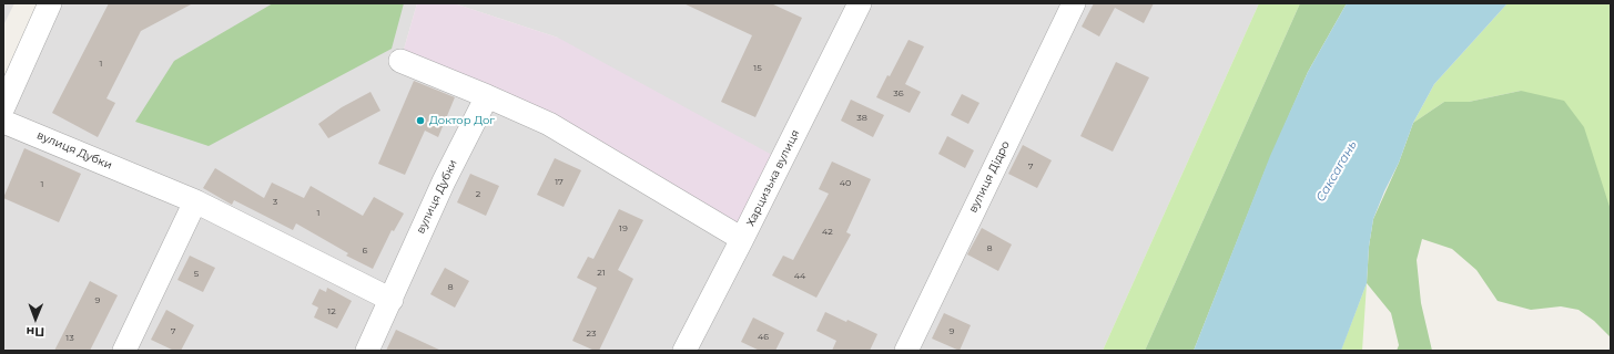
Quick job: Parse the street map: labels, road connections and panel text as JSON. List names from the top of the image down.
{
  "streets": {
    "street": ["вулиця Дубки", "вулиця Дідро", "Харцизька вулиця"]
  },
  "water": ["Саксагань"],
  "places": ["Доктор Дог"],
  "house_numbers": [
    "1",
    "15",
    "36",
    "38",
    "7",
    "17",
    "40",
    "1",
    "2",
    "3",
    "1",
    "19",
    "42",
    "8",
    "6",
    "21",
    "5",
    "44",
    "8",
    "9",
    "12",
    "7",
    "9",
    "23",
    "46",
    "13"
  ],
  "north": "bottom"
}
